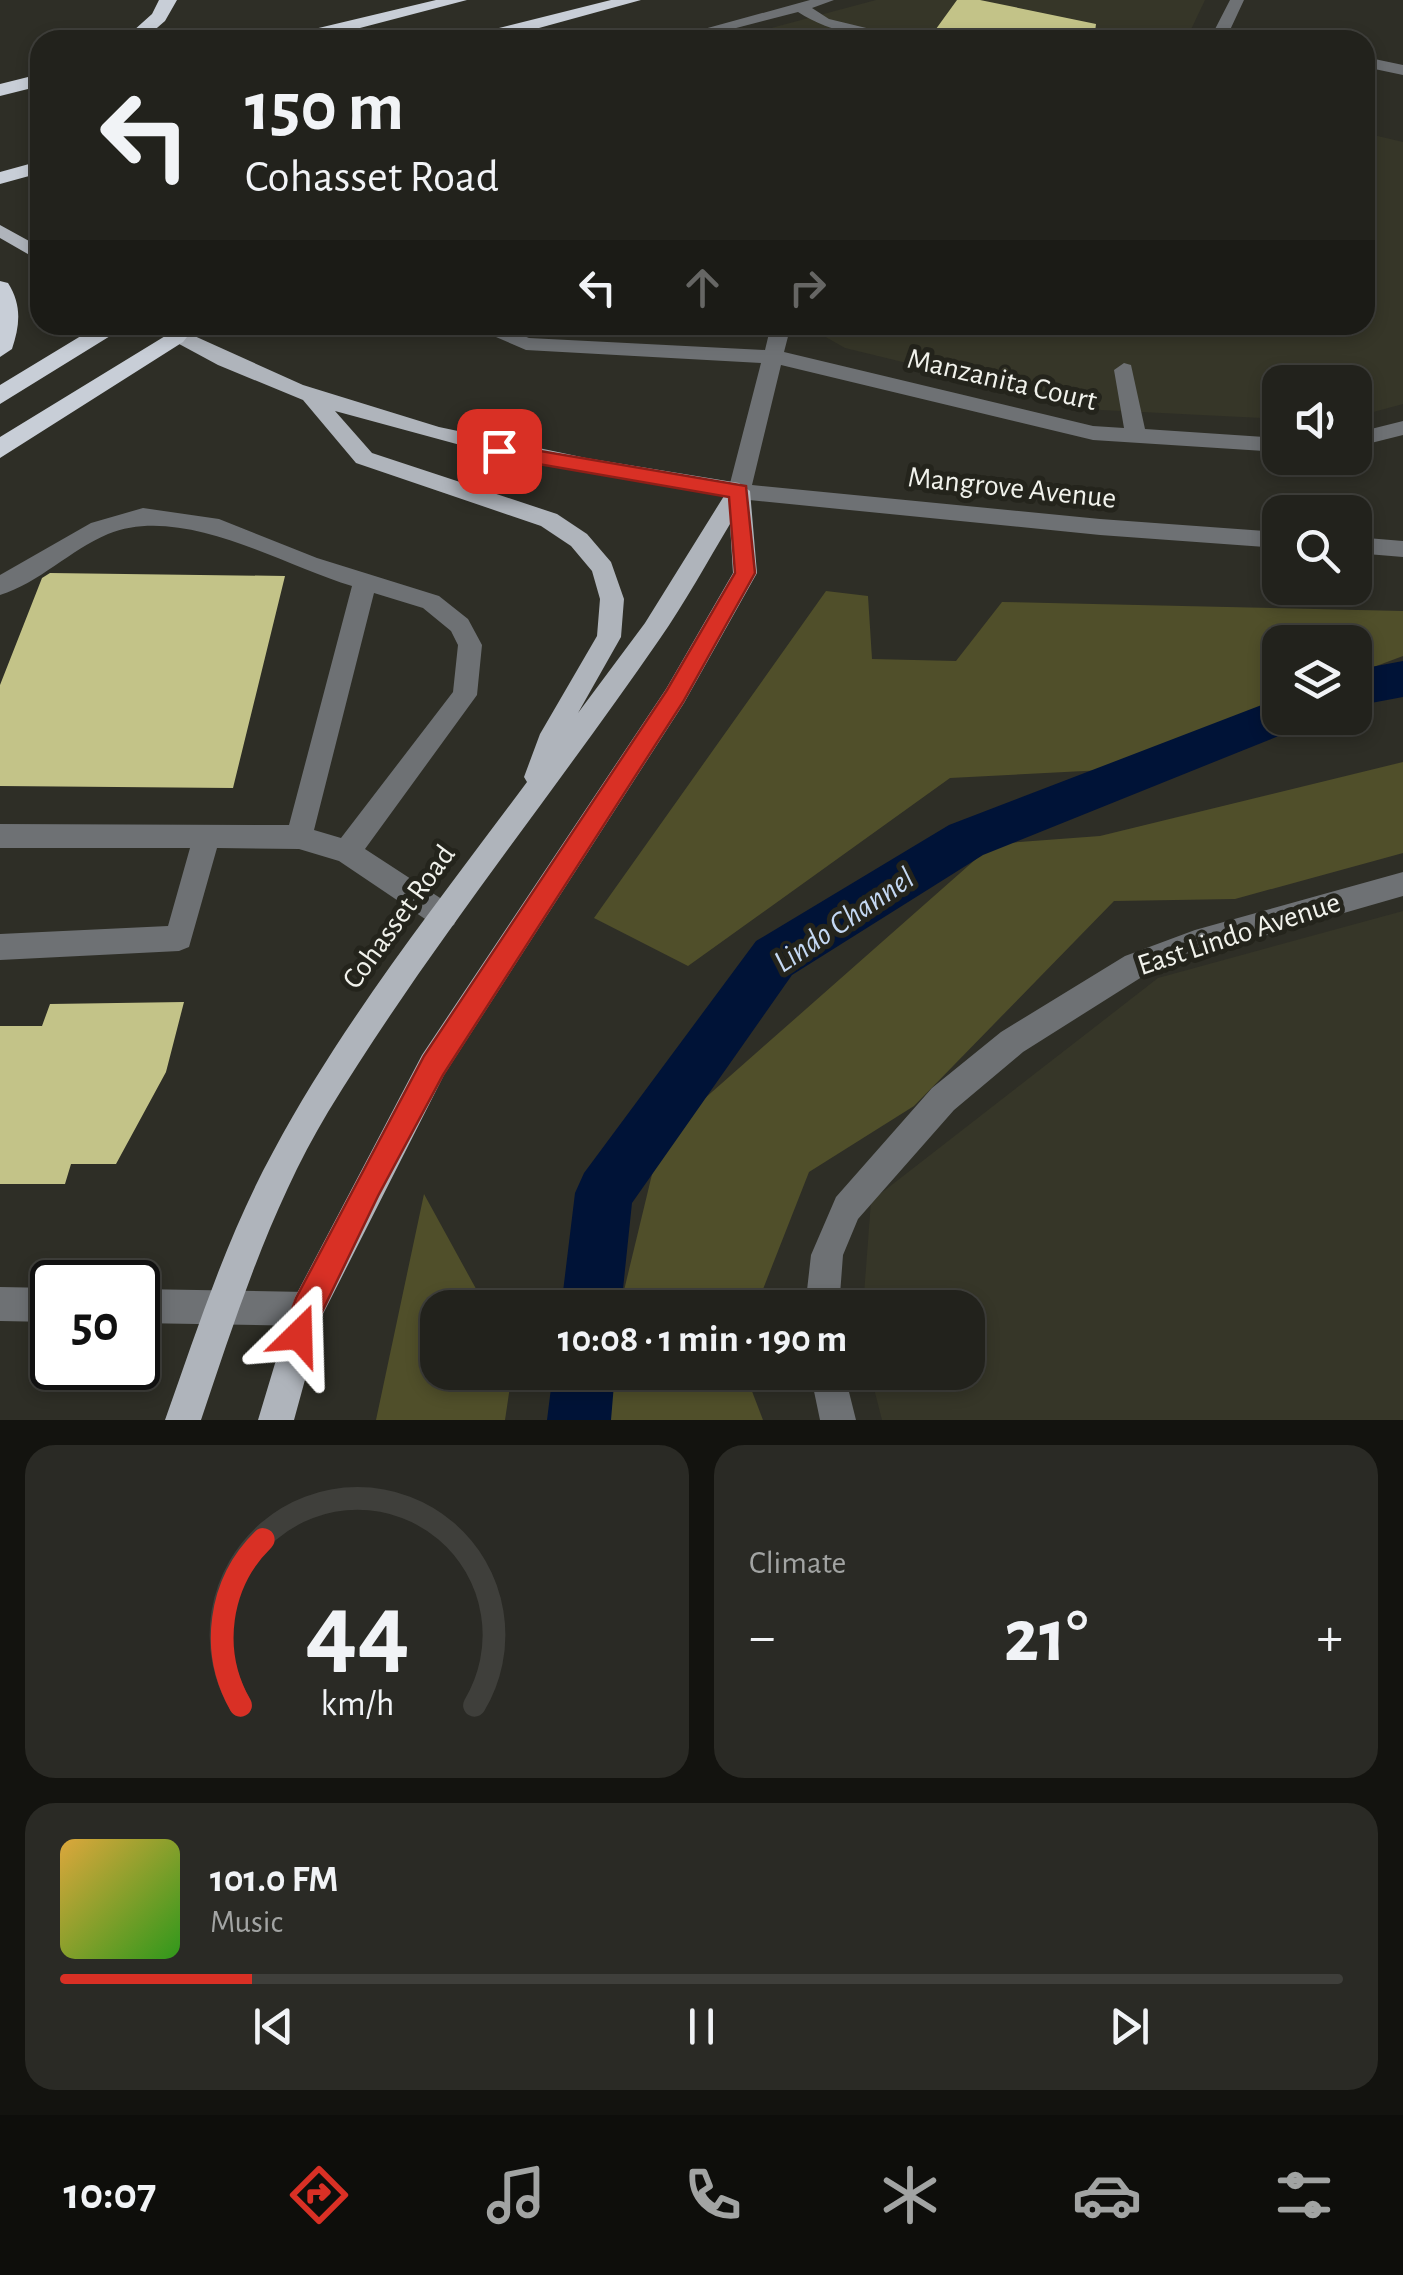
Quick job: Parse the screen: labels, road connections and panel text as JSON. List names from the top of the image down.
{
  "streets": {
    "main road": ["Cohasset Road"],
    "street": ["Manzanita Court", "Mangrove Avenue", "East Lindo Avenue"]
  },
  "crossings": [
    ["Mangrove Avenue", "Cohasset Road"]
  ],
  "water": ["Lindo Channel"],
  "page": {
    "turn": ["150 m", "Cohasset Road"],
    "limit": "50",
    "trip": "10:08 · 1 min · 190 m",
    "tile": "Climate",
    "heat": ["−", "21°", "+"],
    "song": ["101.0 FM", "Music"],
    "tabs": "10:07",
    "gauge": ["44", "km/h"]
  }
}
